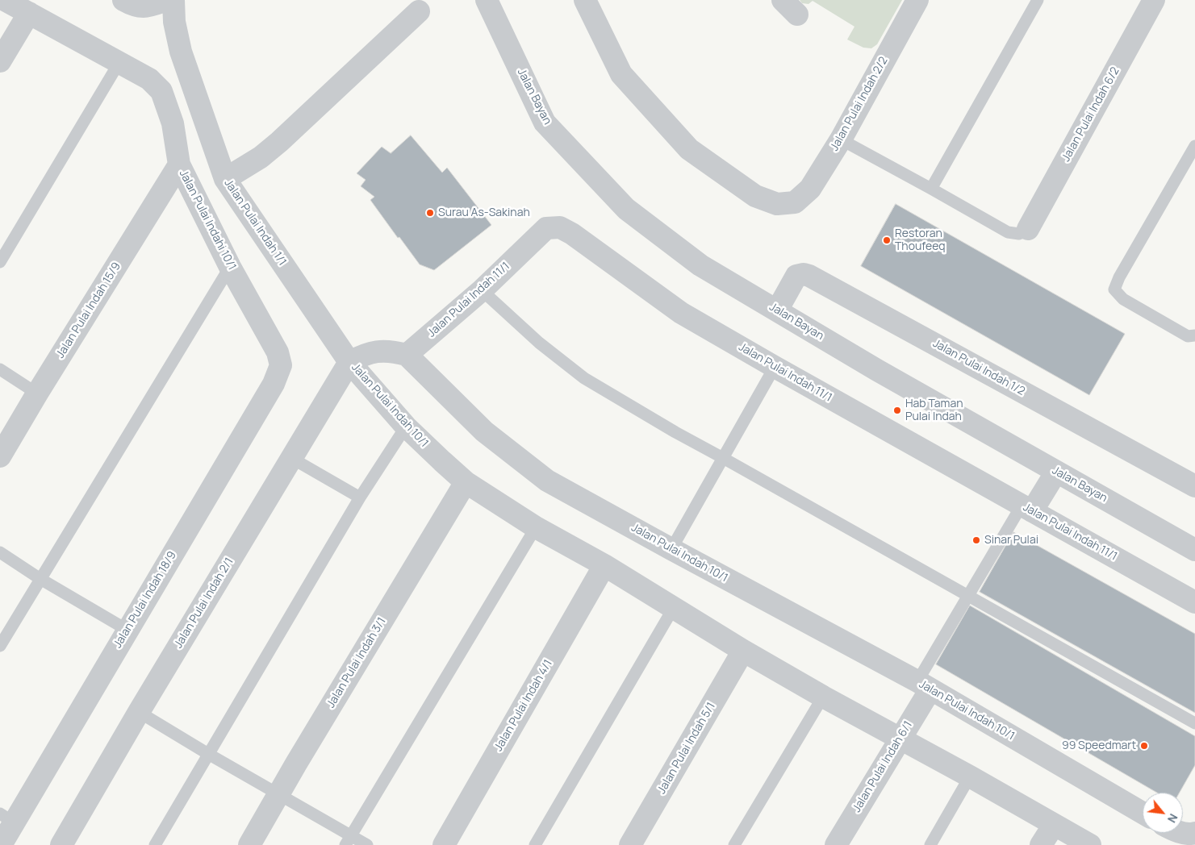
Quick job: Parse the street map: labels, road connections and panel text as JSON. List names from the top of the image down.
{
  "streets": {
    "street": [
      "Jalan Bayan",
      "Jalan Pulai Indah 2/2",
      "Jalan Pulai Indah 6/2",
      "Jalan Pulai Indahi 10/1",
      "Jalan Pulai Indah 1/1",
      "Jalan Pulai Indah 11/1",
      "Jalan Pulai Indah 15/9",
      "Jalan Pulai Indah 1/2",
      "Jalan Pulai Indah 10/1",
      "Jalan Pulai Indah 18/9",
      "Jalan Pulai Indah 2/1",
      "Jalan Pulai Indah 3/1",
      "Jalan Pulai Indah 4/1",
      "Jalan Pulai Indah 5/1",
      "Jalan Pulai Indah 6/1"
    ]
  },
  "crossings": [
    ["Jalan Bayan", "Jalan Pulai Indah 1/2"],
    ["Jalan Pulai Indahi 10/1", "Jalan Pulai Indah 15/9"],
    ["Jalan Pulai Indahi 10/1", "Jalan Pulai Indah 18/9"],
    ["Jalan Pulai Indah 1/1", "Jalan Pulai Indah 10/1"],
    ["Jalan Pulai Indah 1/1", "Jalan Pulai Indah 2/1"],
    ["Jalan Pulai Indah 11/1", "Jalan Pulai Indah 10/1"],
    ["Jalan Pulai Indah 10/1", "Jalan Pulai Indah 2/1"],
    ["Jalan Pulai Indah 10/1", "Jalan Pulai Indah 3/1"],
    ["Jalan Pulai Indah 10/1", "Jalan Pulai Indah 4/1"],
    ["Jalan Pulai Indah 10/1", "Jalan Pulai Indah 5/1"],
    ["Jalan Pulai Indah 10/1", "Jalan Pulai Indah 6/1"]
  ],
  "places": [
    "Surau As-Sakinah",
    "Restoran Thoufeeq",
    "Hab Taman Pulai Indah",
    "Sinar Pulai",
    "99 Speedmart"
  ],
  "north": "bottom right"
}
